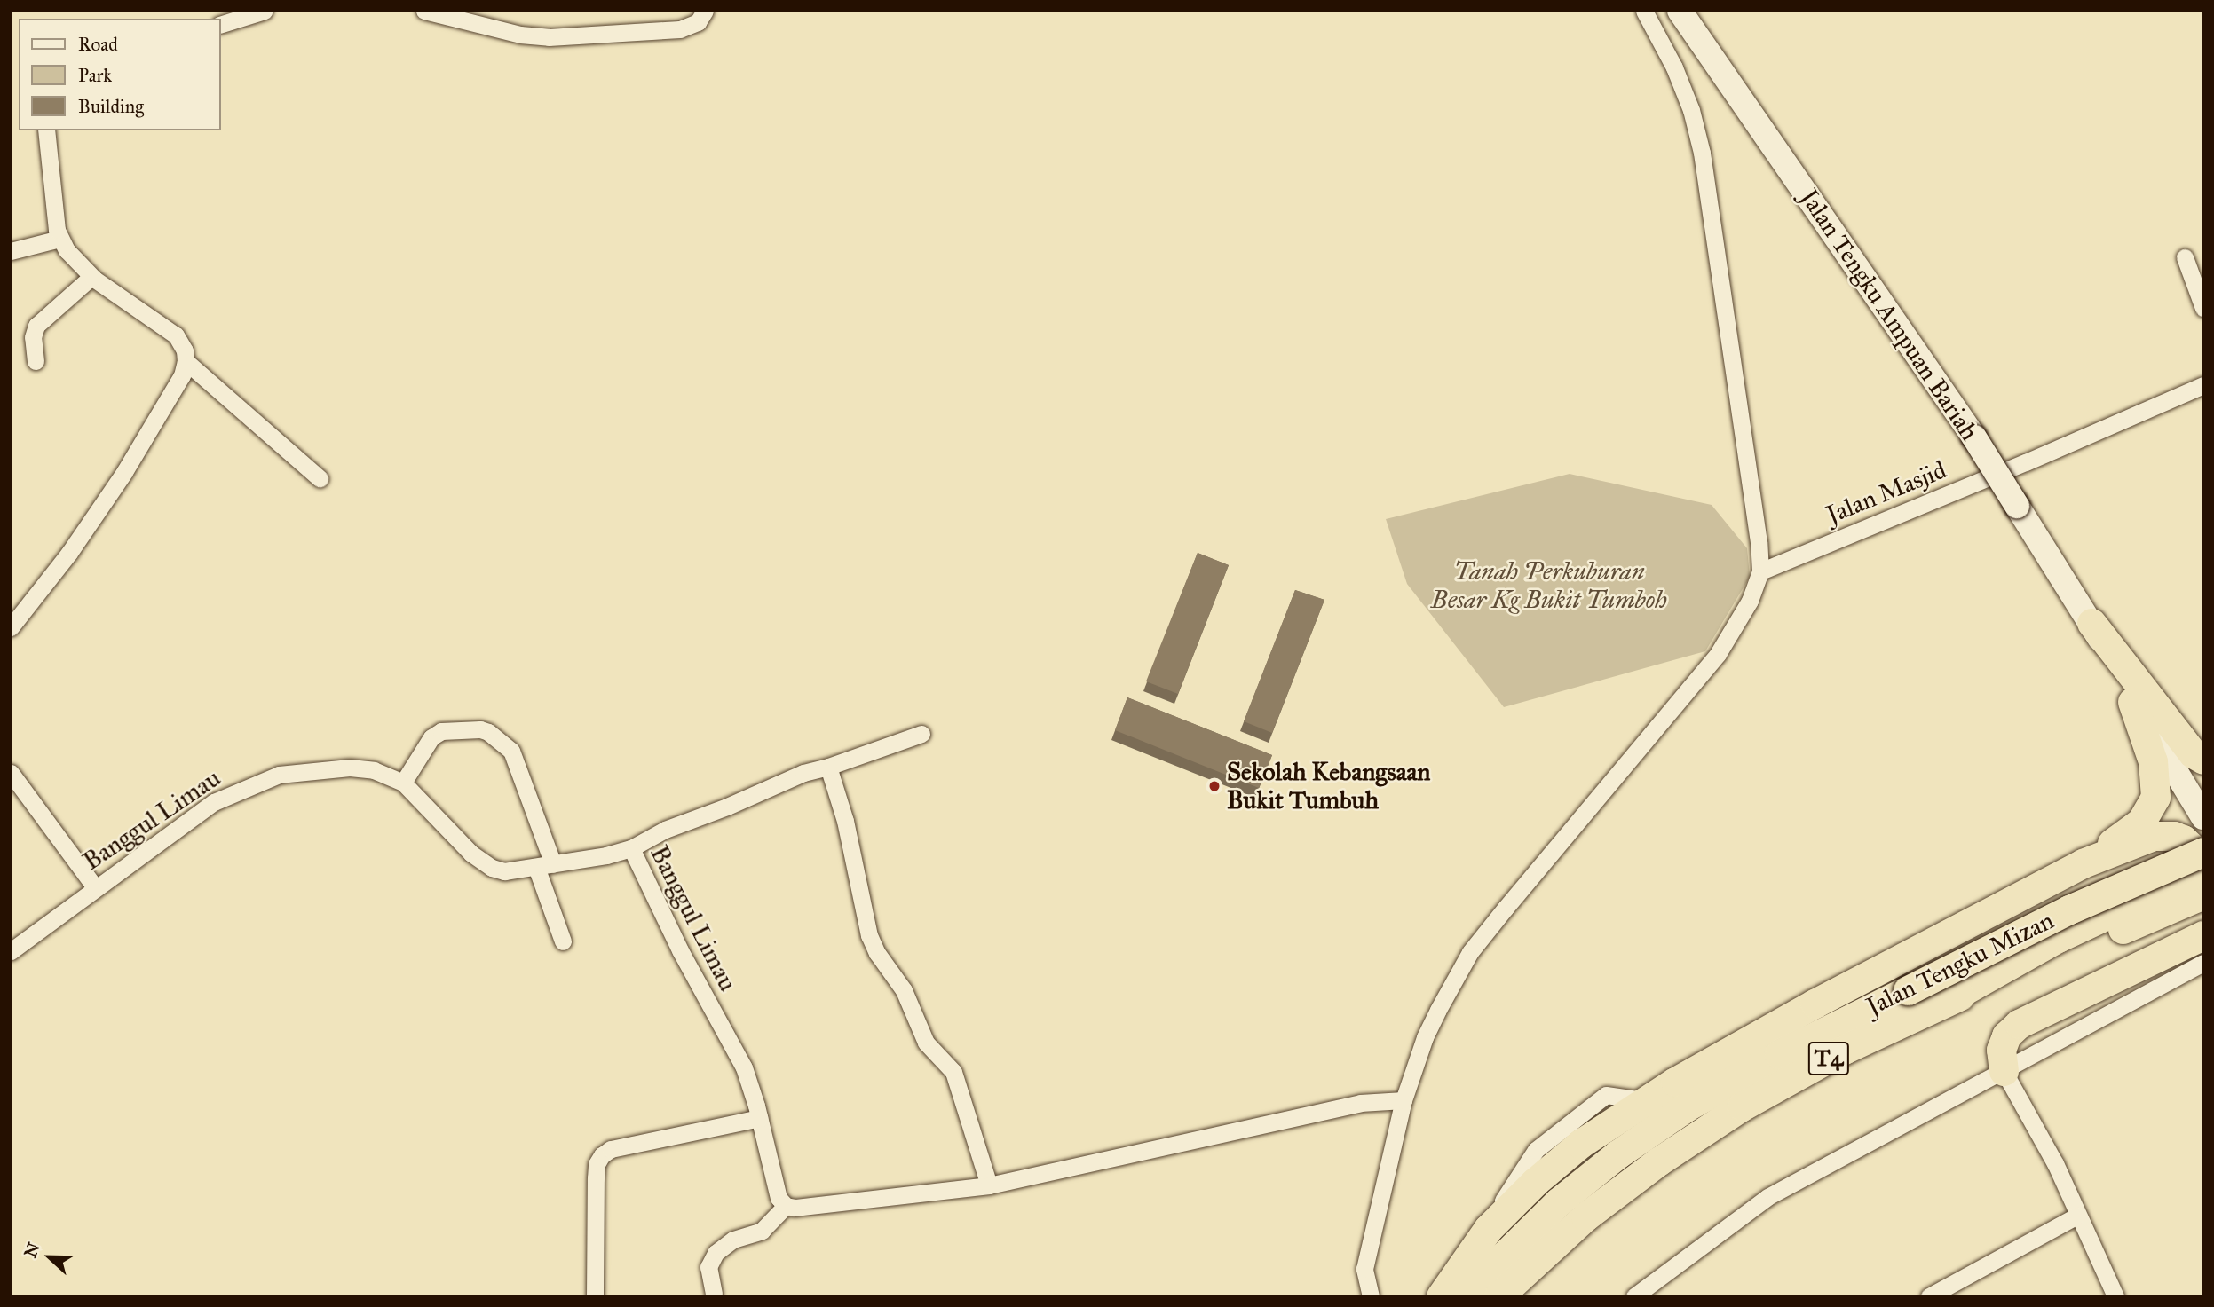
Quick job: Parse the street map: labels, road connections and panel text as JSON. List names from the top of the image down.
{
  "streets": {
    "highway": ["Jalan Tengku Mizan", "T4"],
    "main road": ["Jalan Tengku Ampuan Bariah"],
    "street": ["Jalan Masjid", "Banggul Limau"]
  },
  "parks": ["Tanah Perkuburan Besar Kg Bukit Tumboh"],
  "places": ["Sekolah Kebangsaan Bukit Tumbuh"],
  "legend": ["Road", "Park", "Building"],
  "north": "left"
}
